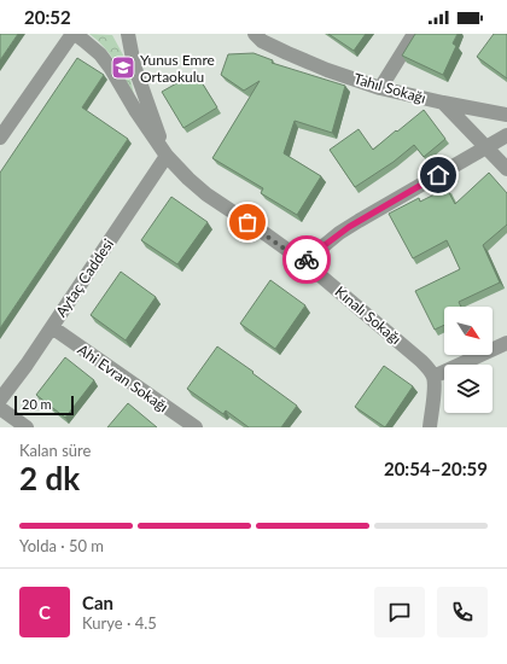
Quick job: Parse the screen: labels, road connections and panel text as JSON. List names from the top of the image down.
{
  "streets": {
    "street": [
      "Tahıl Sokağı",
      "Aytaç Caddesi",
      "Kınalı Sokağı",
      "Ahi Evran Sokağı"
    ]
  },
  "crossings": [
    ["Aytaç Caddesi", "Kınalı Sokağı"],
    ["Aytaç Caddesi", "Ahi Evran Sokağı"]
  ],
  "places": {
    "school or university": ["Yunus Emre Ortaokulu"]
  },
  "scale_bar": "20 m",
  "north": "bottom right",
  "page": {
    "status": "20:52",
    "scale": "20 m",
    "heading": ["2 dk", "Kalan süre", "20:54–20:59"],
    "panel": ["Can", "Kurye · 4.5"],
    "bar": "Yolda · 50 m",
    "round": "C"
  }
}
